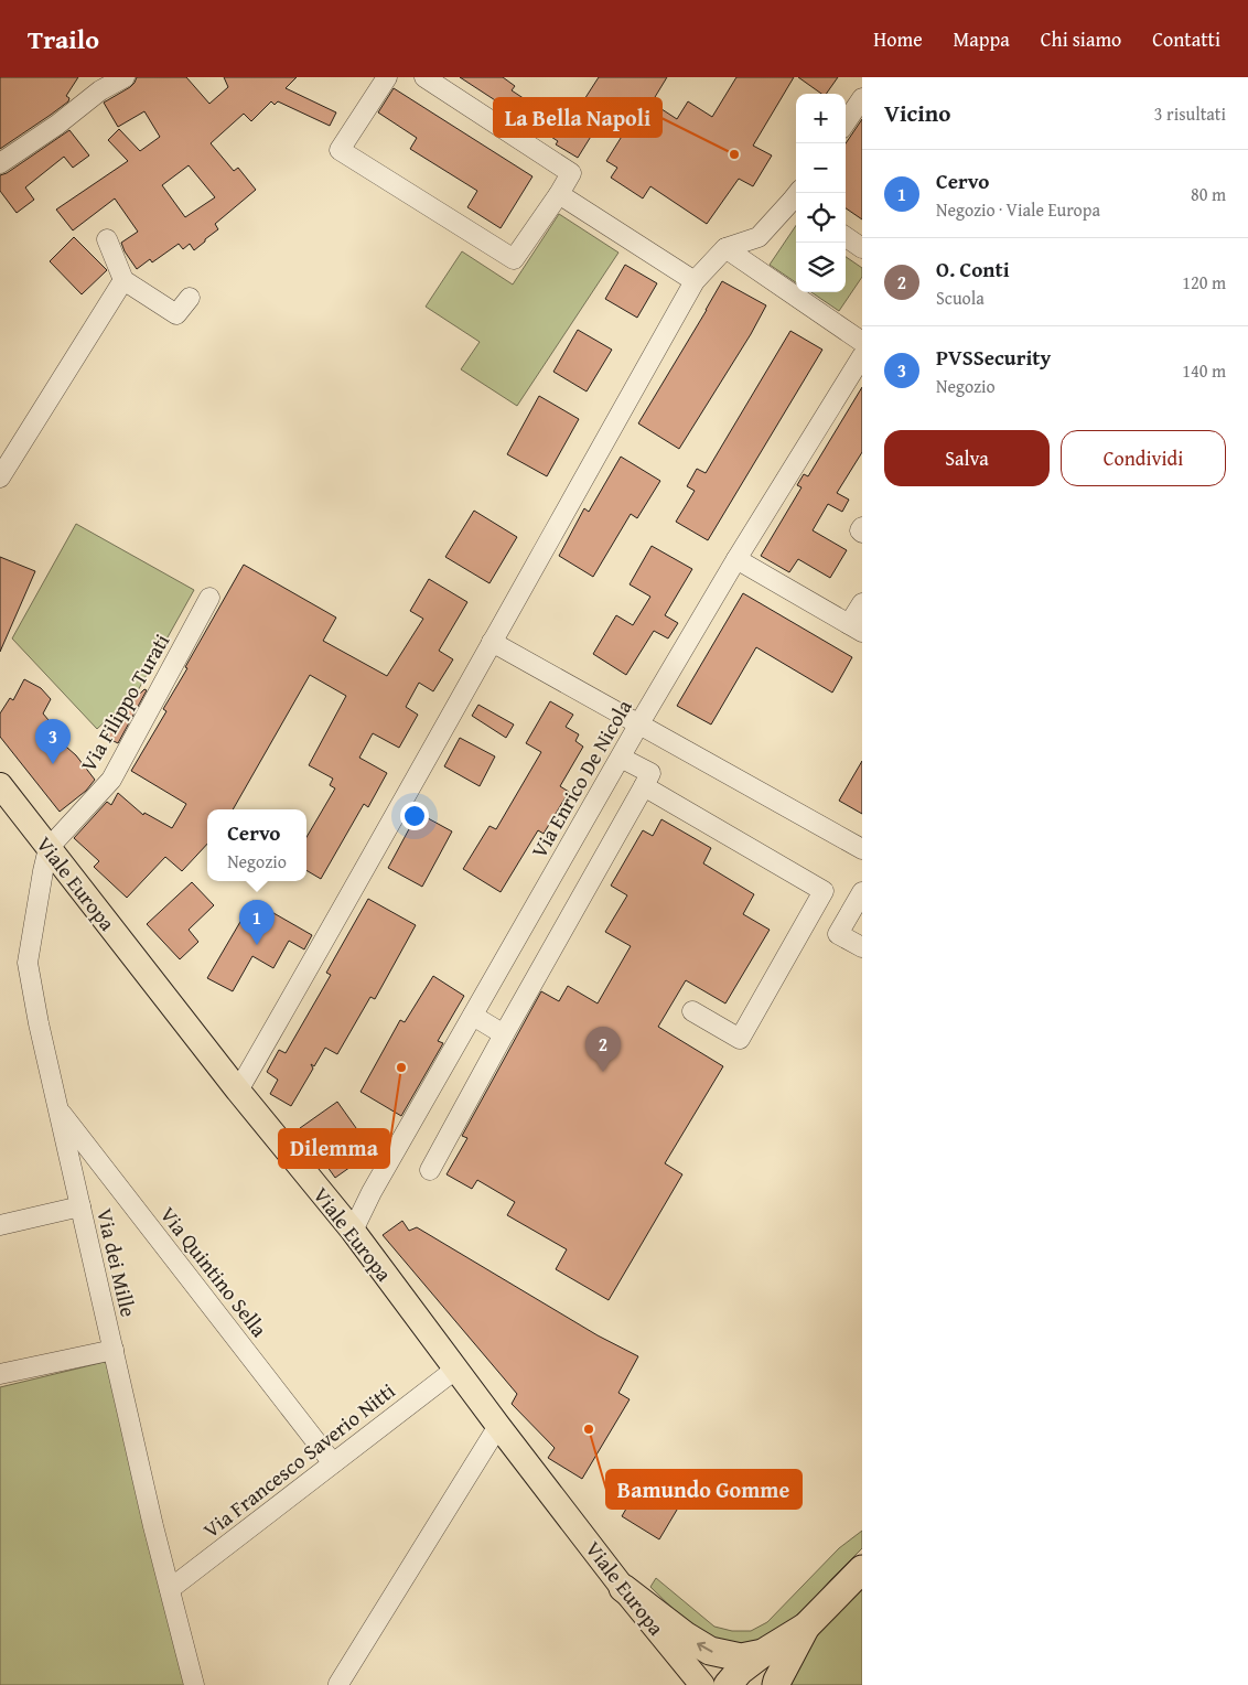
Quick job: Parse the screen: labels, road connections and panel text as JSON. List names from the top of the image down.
{
  "streets": {
    "main road": ["Viale Europa"],
    "street": [
      "Via Filippo Turati",
      "Via Enrico De Nicola",
      "Via dei Mille",
      "Via Quintino Sella",
      "Via Francesco Saverio Nitti"
    ]
  },
  "crossings": [
    ["Via Filippo Turati", "Viale Europa"],
    ["Via Filippo Turati", "Via dei Mille"],
    ["Via Enrico De Nicola", "Viale Europa"],
    ["Viale Europa", "Via dei Mille"],
    ["Viale Europa", "Via Francesco Saverio Nitti"],
    ["Via dei Mille", "Via Quintino Sella"],
    ["Via dei Mille", "Via Francesco Saverio Nitti"],
    ["Via Quintino Sella", "Via Francesco Saverio Nitti"]
  ],
  "places": ["La Bella Napoli", "Dilemma", "Bamundo Gomme"],
  "page": {
    "header": "Trailo",
    "nav": [
      "Home",
      "Mappa",
      "Chi siamo",
      "Contatti"
    ],
    "heading": ["Vicino", "3 risultati"],
    "map_buttons": ["+", "−"],
    "list": [
      {
        "mark": "1",
        "name": "Cervo",
        "note": "Negozio · Viale Europa",
        "value": "80 m"
      },
      {
        "mark": "2",
        "name": "O. Conti",
        "note": "Scuola",
        "value": "120 m"
      },
      {
        "mark": "3",
        "name": "PVSSecurity",
        "note": "Negozio",
        "value": "140 m"
      }
    ],
    "buttons": ["Salva", "Condividi"],
    "pins": ["3", "1", "2"],
    "popup": ["Cervo", "Negozio"]
  }
}
